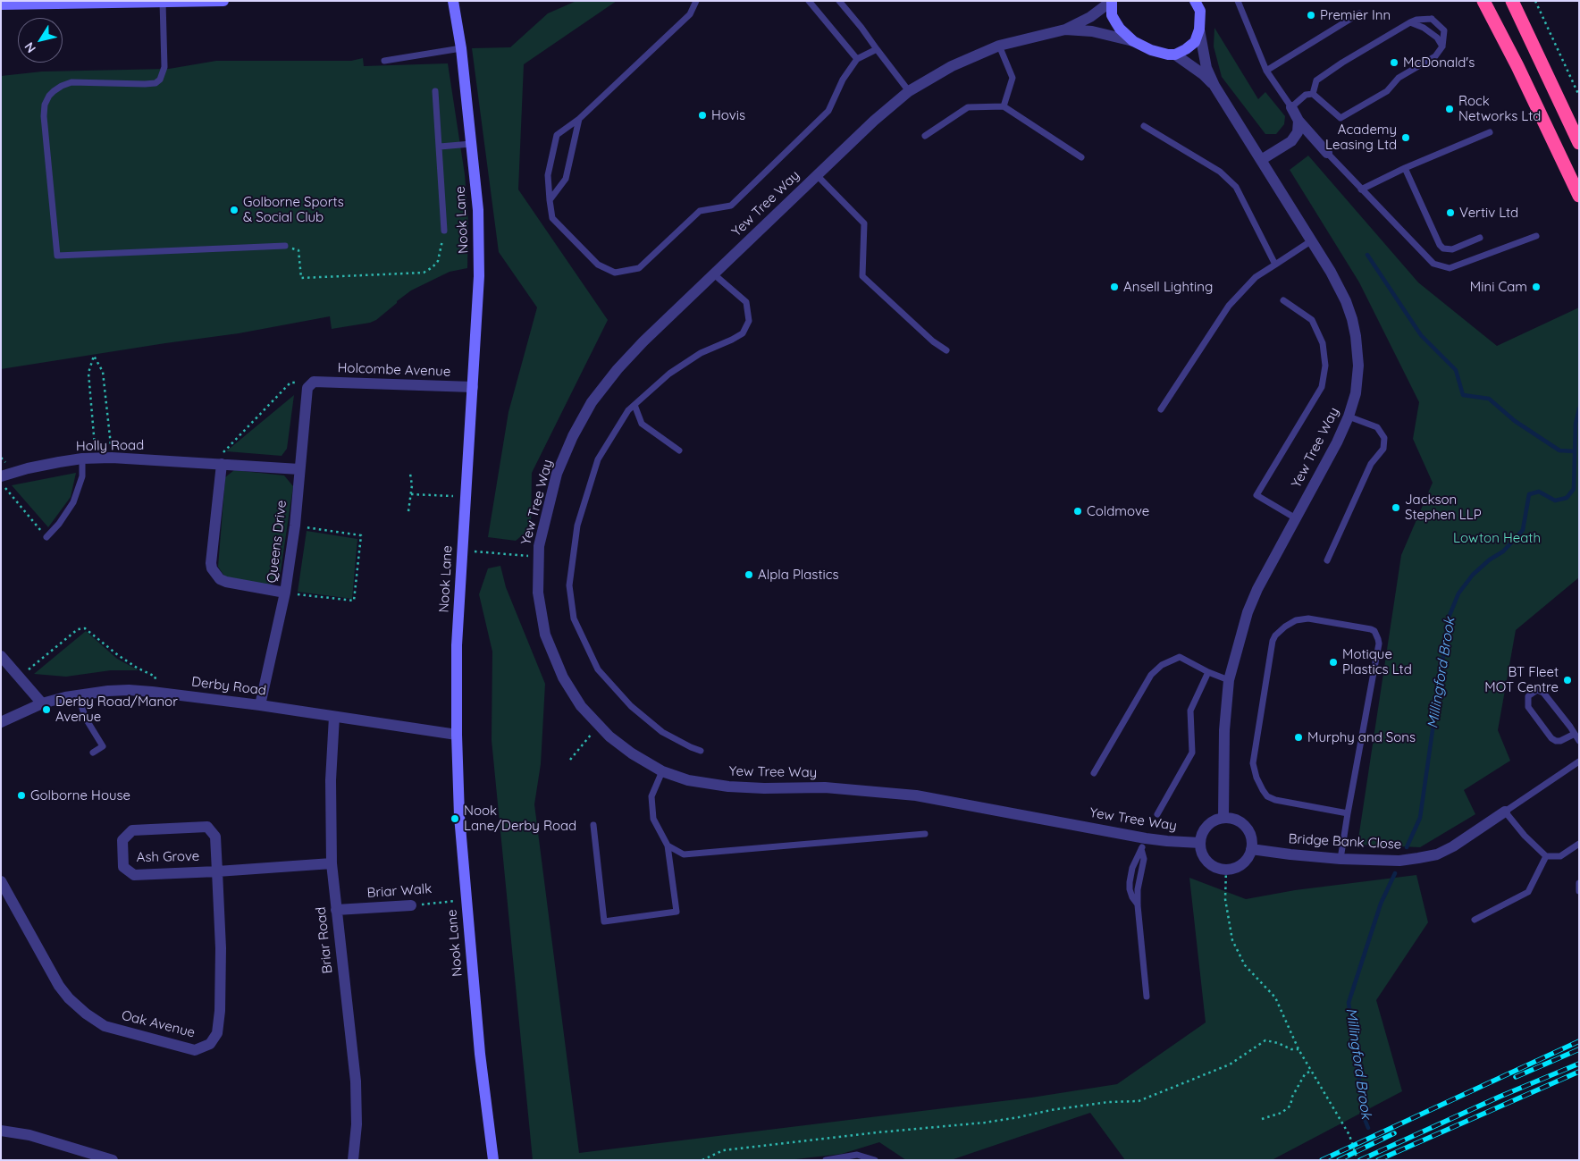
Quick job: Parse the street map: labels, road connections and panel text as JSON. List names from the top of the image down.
{
  "streets": {
    "street": [
      "Yew Tree Way",
      "Nook Lane",
      "Holcombe Avenue",
      "Holly Road",
      "Queens Drive",
      "Derby Road",
      "Bridge Bank Close",
      "Ash Grove",
      "Briar Walk",
      "Briar Road",
      "Oak Avenue"
    ]
  },
  "crossings": [
    ["Yew Tree Way", "Bridge Bank Close"],
    ["Nook Lane", "Holcombe Avenue"],
    ["Nook Lane", "Derby Road"],
    ["Nook Lane", "Briar Walk"],
    ["Holcombe Avenue", "Queens Drive"],
    ["Holly Road", "Queens Drive"],
    ["Queens Drive", "Derby Road"],
    ["Derby Road", "Briar Road"],
    ["Ash Grove", "Briar Road"],
    ["Ash Grove", "Oak Avenue"],
    ["Briar Walk", "Briar Road"]
  ],
  "water": ["Millingford Brook"],
  "parks": ["Lowton Heath"],
  "places": [
    "Premier Inn",
    "McDonald's",
    "Rock Networks Ltd",
    "Hovis",
    "Academy Leasing Ltd",
    "Golborne Sports & Social Club",
    "Vertiv Ltd",
    "Ansell Lighting",
    "Mini Cam",
    "Jackson Stephen LLP",
    "Coldmove",
    "Alpla Plastics",
    "Motique Plastics Ltd",
    "BT Fleet MOT Centre",
    "Derby Road/Manor Avenue",
    "Murphy and Sons",
    "Golborne House",
    "Nook Lane/Derby Road"
  ],
  "north": "bottom left"
}
